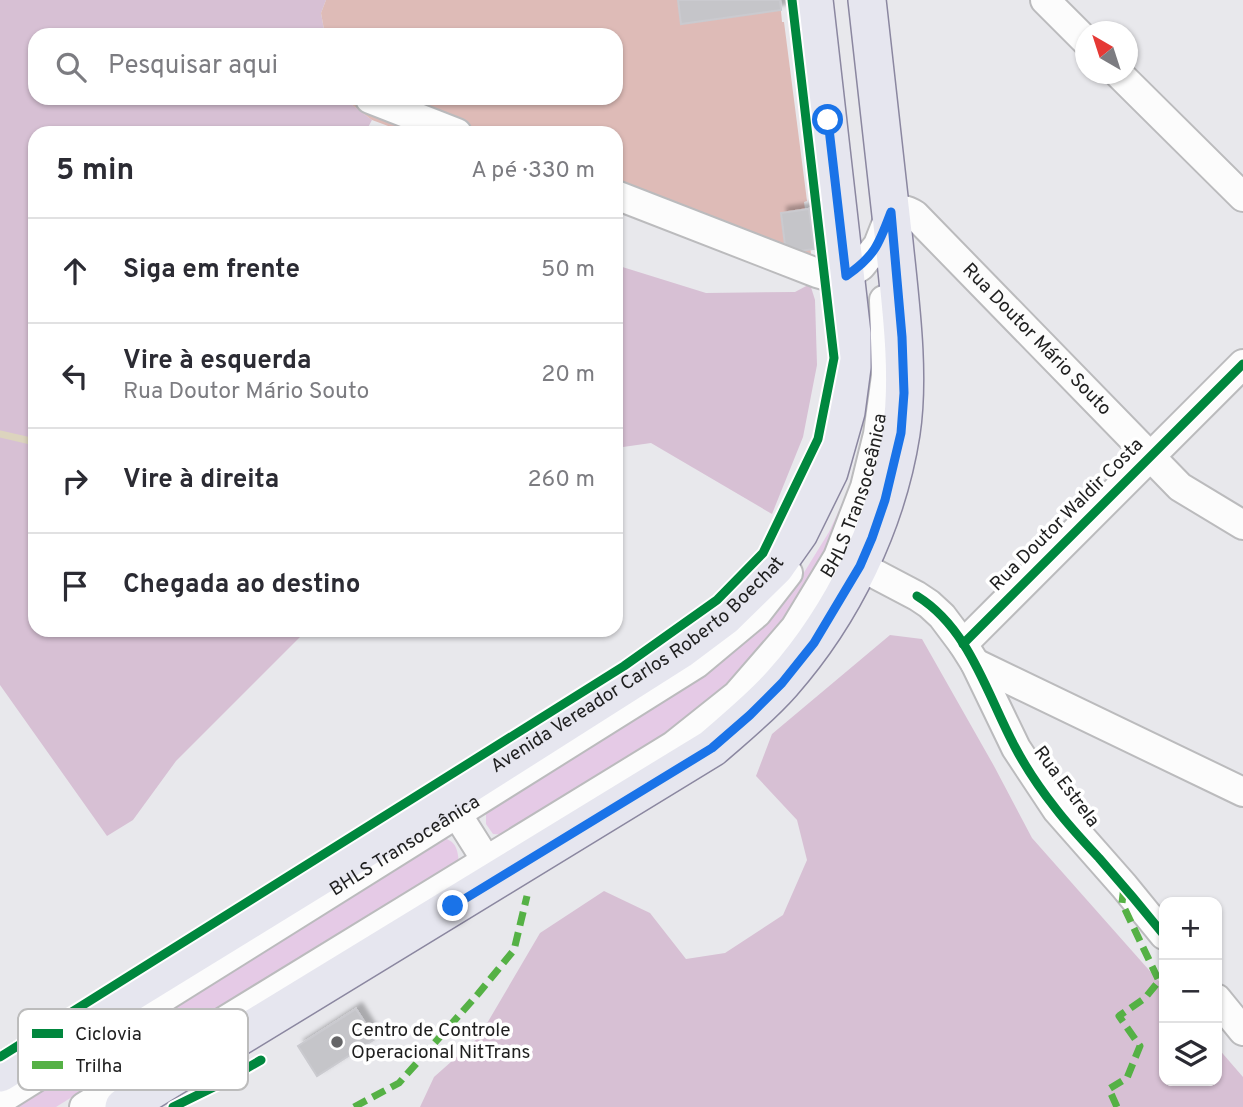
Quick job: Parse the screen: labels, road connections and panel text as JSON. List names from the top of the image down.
{
  "streets": {
    "main road": ["Avenida Vereador Carlos Roberto Boechat"],
    "street": [
      "Rua Doutor Mário Souto",
      "BHLS Transoceânica",
      "Rua Doutor Waldir Costa",
      "Rua Estrela"
    ]
  },
  "crossings": [
    ["Rua Doutor Mário Souto", "Rua Doutor Waldir Costa"],
    ["BHLS Transoceânica", "Avenida Vereador Carlos Roberto Boechat"],
    ["Rua Doutor Waldir Costa", "Rua Estrela"]
  ],
  "places": ["Centro de Controle Operacional NitTrans"],
  "legend": ["Ciclovia", "Trilha"],
  "north": "top left",
  "page": {
    "search": "Pesquisar aqui",
    "heading": ["5 min", "A pé · 330 m"],
    "list": [
      ["Siga em frente", "50 m"],
      ["Vire à esquerda", "Rua Doutor Mário Souto", "20 m"],
      ["Vire à direita", "260 m"],
      "Chegada ao destino"
    ],
    "map_buttons": ["+", "−"]
  }
}
